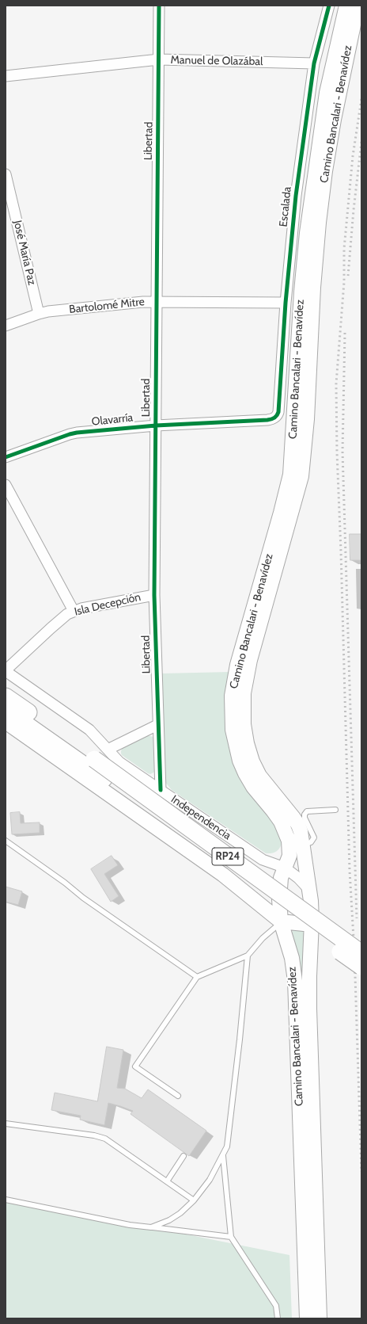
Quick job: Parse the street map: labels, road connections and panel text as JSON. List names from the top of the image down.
{
  "streets": {
    "main road": ["Camino Bancalari - Benavídez", "RP24"],
    "street": [
      "Manuel de Olazábal",
      "Libertad",
      "Escalada",
      "José María Paz",
      "Bartolomé Mitre",
      "Olavarría",
      "Isla Decepción",
      "Independencia"
    ]
  },
  "crossings": [
    ["Manuel de Olazábal", "Libertad"],
    ["Manuel de Olazábal", "Escalada"],
    ["Camino Bancalari - Benavídez", "Independencia"],
    ["Libertad", "Bartolomé Mitre"],
    ["Libertad", "Olavarría"],
    ["Libertad", "Isla Decepción"],
    ["Libertad", "Independencia"],
    ["Escalada", "Bartolomé Mitre"],
    ["Escalada", "Olavarría"],
    ["José María Paz", "Bartolomé Mitre"],
    ["Isla Decepción", "Independencia"]
  ]
}
